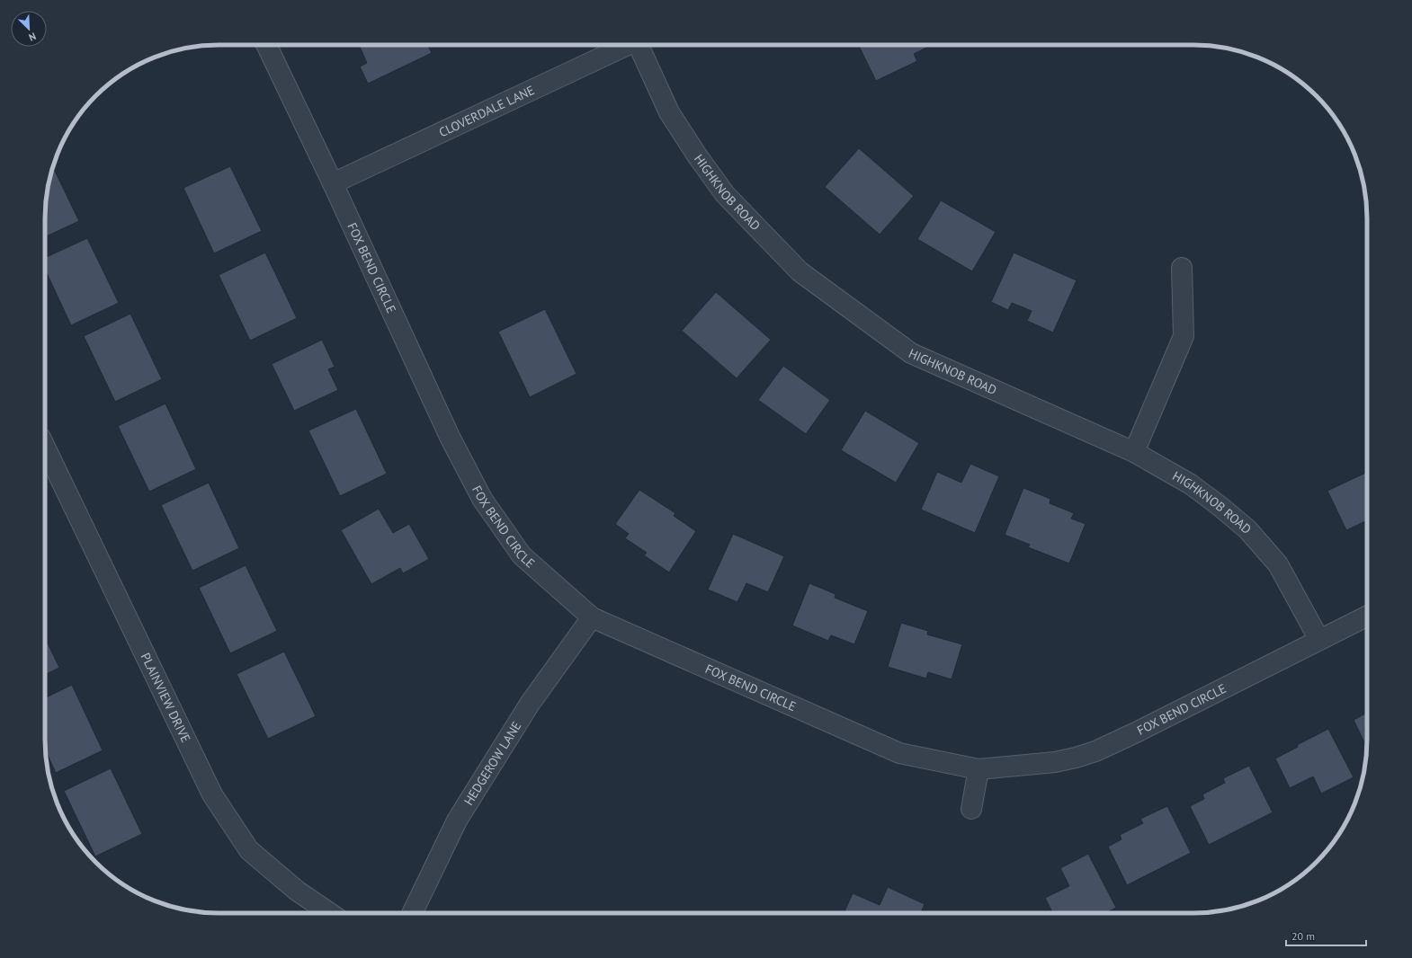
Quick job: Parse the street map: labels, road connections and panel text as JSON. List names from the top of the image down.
{
  "streets": {
    "street": [
      "CLOVERDALE LANE",
      "HIGHKNOB ROAD",
      "FOX BEND CIRCLE",
      "PLAINVIEW DRIVE",
      "HEDGEROW LANE"
    ]
  },
  "crossings": [
    ["CLOVERDALE LANE", "FOX BEND CIRCLE"],
    ["HIGHKNOB ROAD", "FOX BEND CIRCLE"],
    ["FOX BEND CIRCLE", "HEDGEROW LANE"]
  ],
  "scale_bar": "20 m",
  "north": "bottom right"
}
